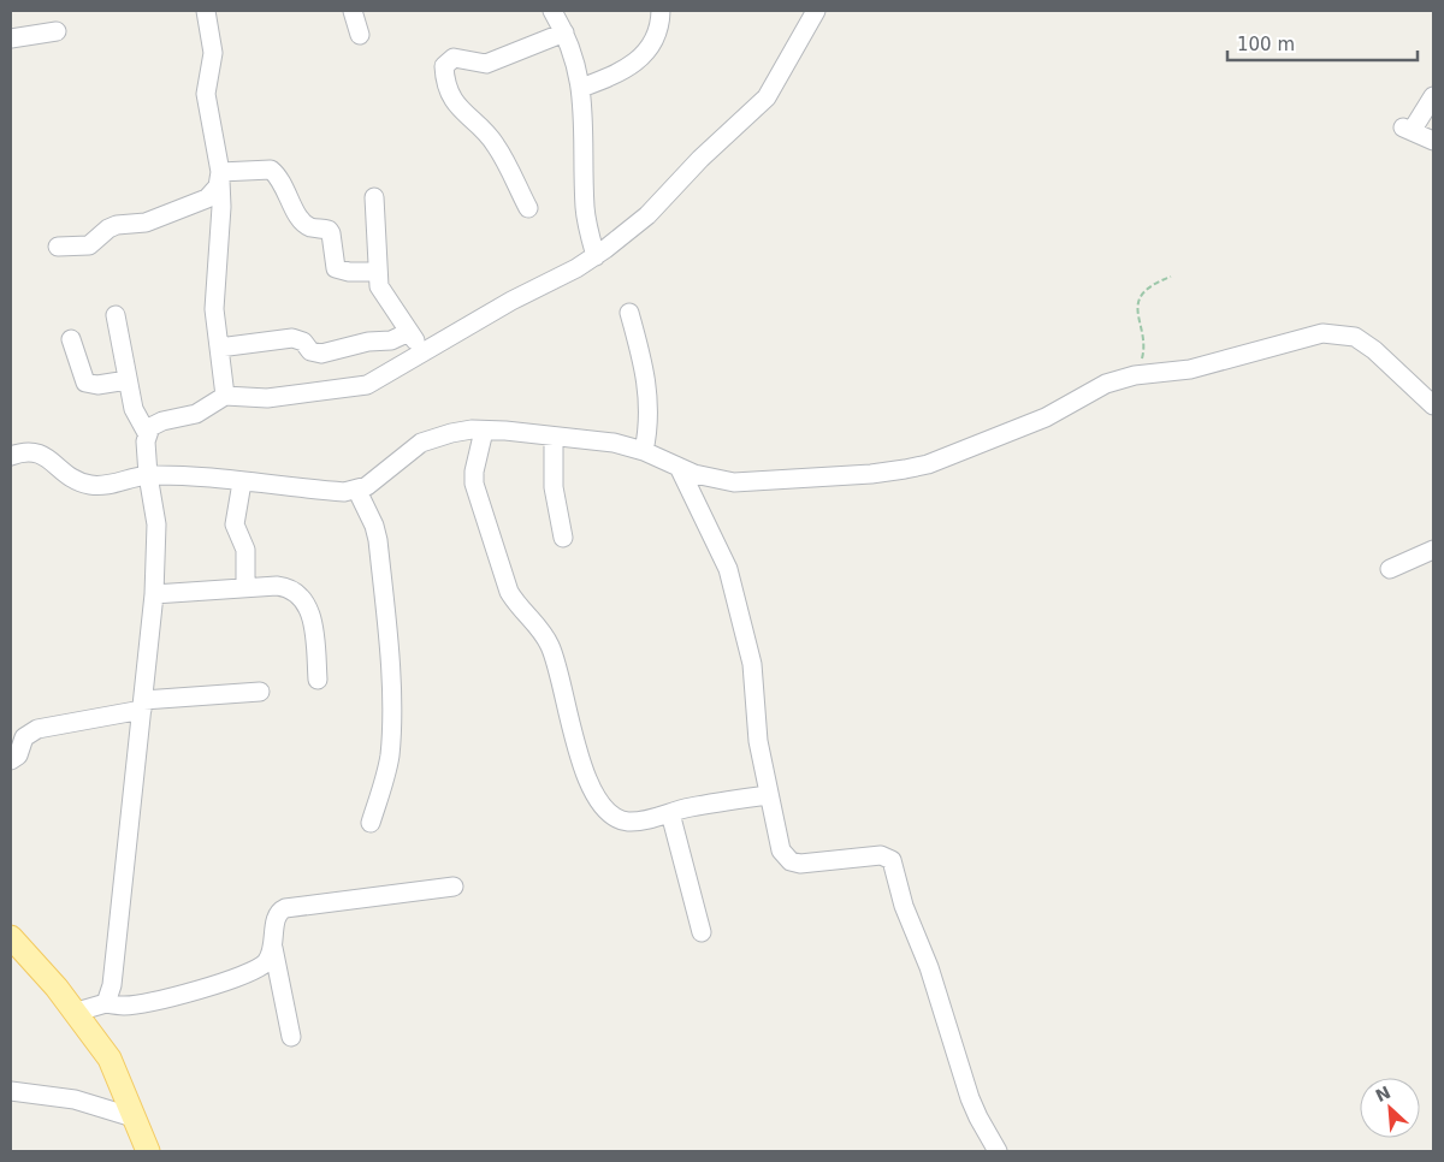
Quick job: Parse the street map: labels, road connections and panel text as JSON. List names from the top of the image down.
{
  "scale_bar": "100 m",
  "north": "top left"
}
